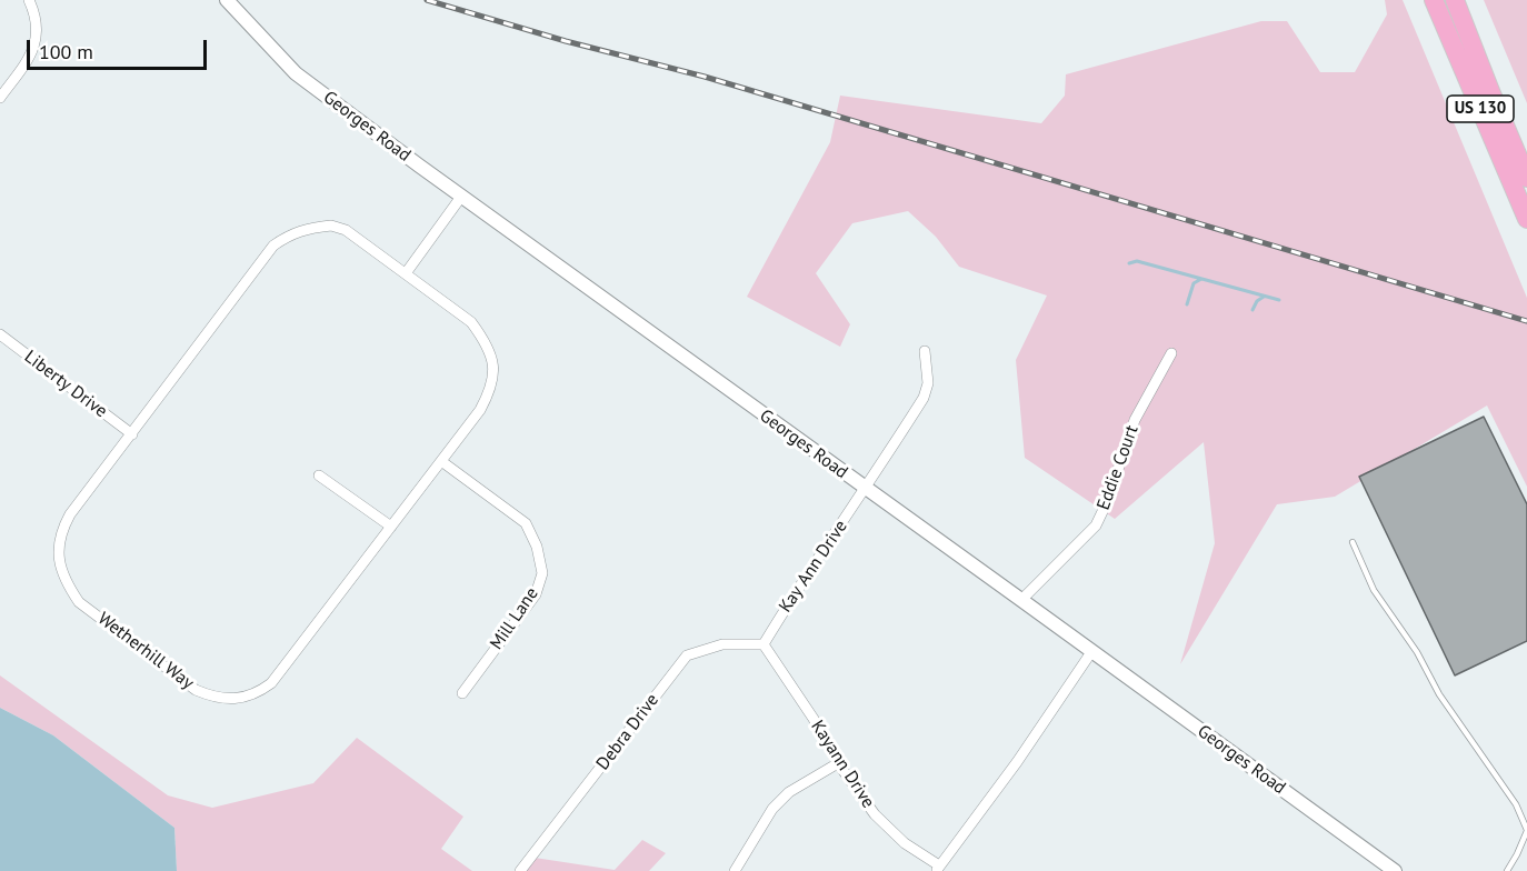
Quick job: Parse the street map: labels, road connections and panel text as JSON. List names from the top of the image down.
{
  "streets": {
    "highway": ["US 130"],
    "street": [
      "Georges Road",
      "Liberty Drive",
      "Eddie Court",
      "Kay Ann Drive",
      "Mill Lane",
      "Wetherhill Way",
      "Debra Drive",
      "Kayann Drive"
    ]
  },
  "crossings": [
    ["Georges Road", "Eddie Court"],
    ["Georges Road", "Kay Ann Drive"],
    ["Liberty Drive", "Wetherhill Way"],
    ["Kay Ann Drive", "Debra Drive"],
    ["Kay Ann Drive", "Kayann Drive"],
    ["Mill Lane", "Wetherhill Way"],
    ["Debra Drive", "Kayann Drive"]
  ],
  "scale_bar": "100 m"
}
